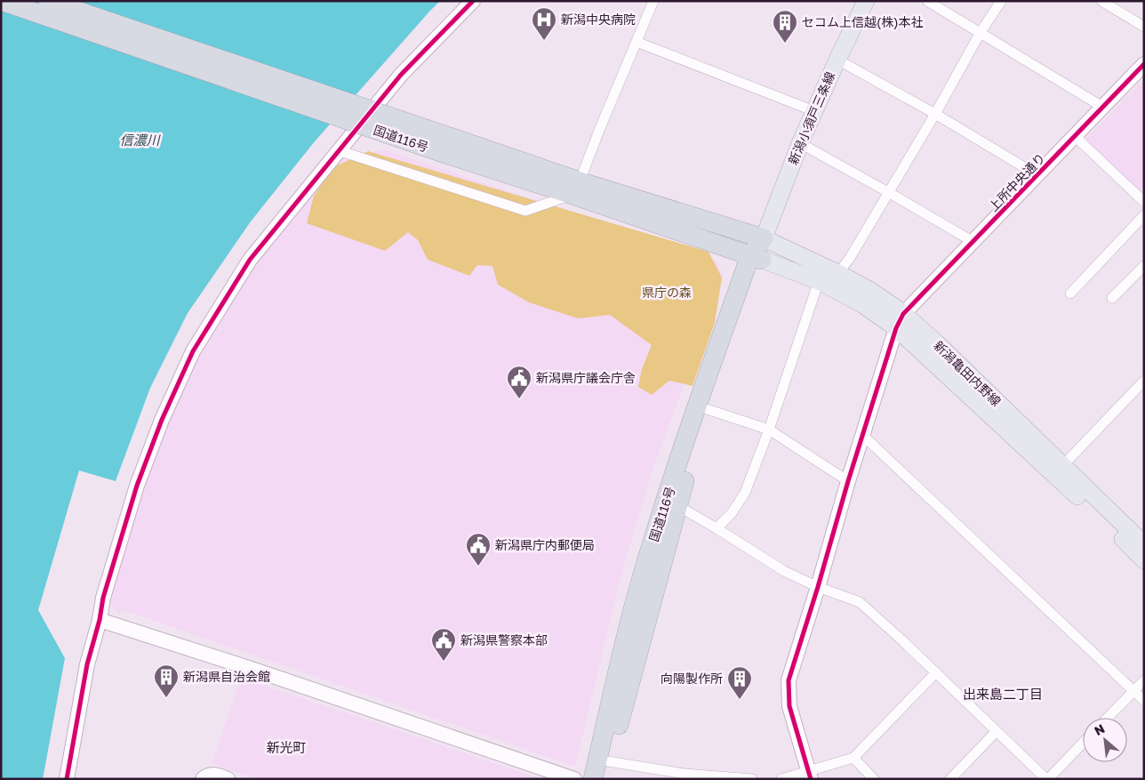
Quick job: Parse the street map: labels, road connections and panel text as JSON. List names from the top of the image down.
{
  "streets": {
    "highway": ["国道116号"],
    "main road": ["新潟小須戸三条線", "新潟亀田内野線"],
    "street": ["上所中央通り"]
  },
  "crossings": [
    ["新潟小須戸三条線", "国道116号"],
    ["新潟小須戸三条線", "新潟亀田内野線"],
    ["国道116号", "新潟亀田内野線"],
    ["上所中央通り", "新潟亀田内野線"]
  ],
  "districts": ["出来島二丁目", "新光町"],
  "water": ["信濃川"],
  "parks": ["県庁の森"],
  "places": {
    "hospital": ["新潟中央病院"],
    "building": ["セコム上信越(株)本社", "新潟県自治会館", "向陽製作所"],
    "public building": ["新潟県庁議会庁舎", "新潟県庁内郵便局", "新潟県警察本部"]
  },
  "north": "top left"
}
